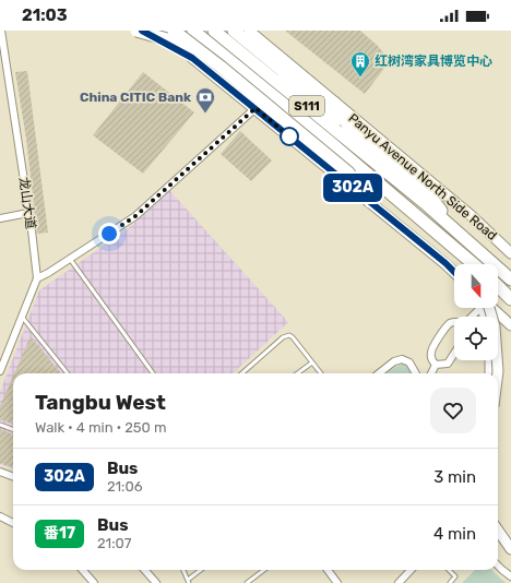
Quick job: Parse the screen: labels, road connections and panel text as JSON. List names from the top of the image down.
{
  "streets": {
    "highway": ["S111"],
    "main road": ["Panyu Avenue North Side Road"],
    "street": ["龙山大道"]
  },
  "places": {
    "building": ["红树湾家具博览中心"],
    "bank": ["China CITIC Bank"]
  },
  "lines": ["bus line 302A"],
  "north": "bottom",
  "page": {
    "status": "21:03",
    "on_map": "302A",
    "heading": ["Tangbu West", "Walk · 4 min · 250 m"],
    "list": [
      {
        "mark": "302A",
        "name": "Bus",
        "note": "21:06",
        "value": "3 min"
      },
      {
        "mark": "番17",
        "name": "Bus",
        "note": "21:07",
        "value": "4 min"
      }
    ]
  }
}
